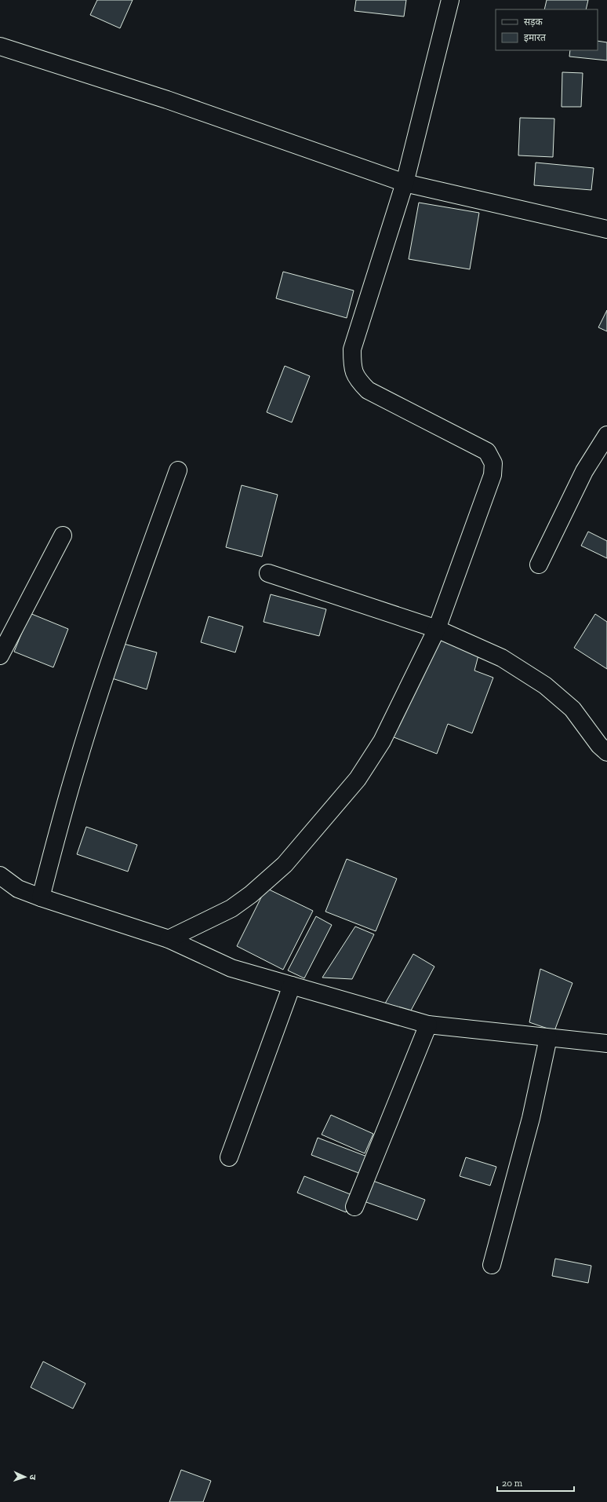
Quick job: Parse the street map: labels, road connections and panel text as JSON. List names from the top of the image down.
{
  "legend": ["सड़क", "इमारत"],
  "scale_bar": "20 m",
  "north": "right"
}
